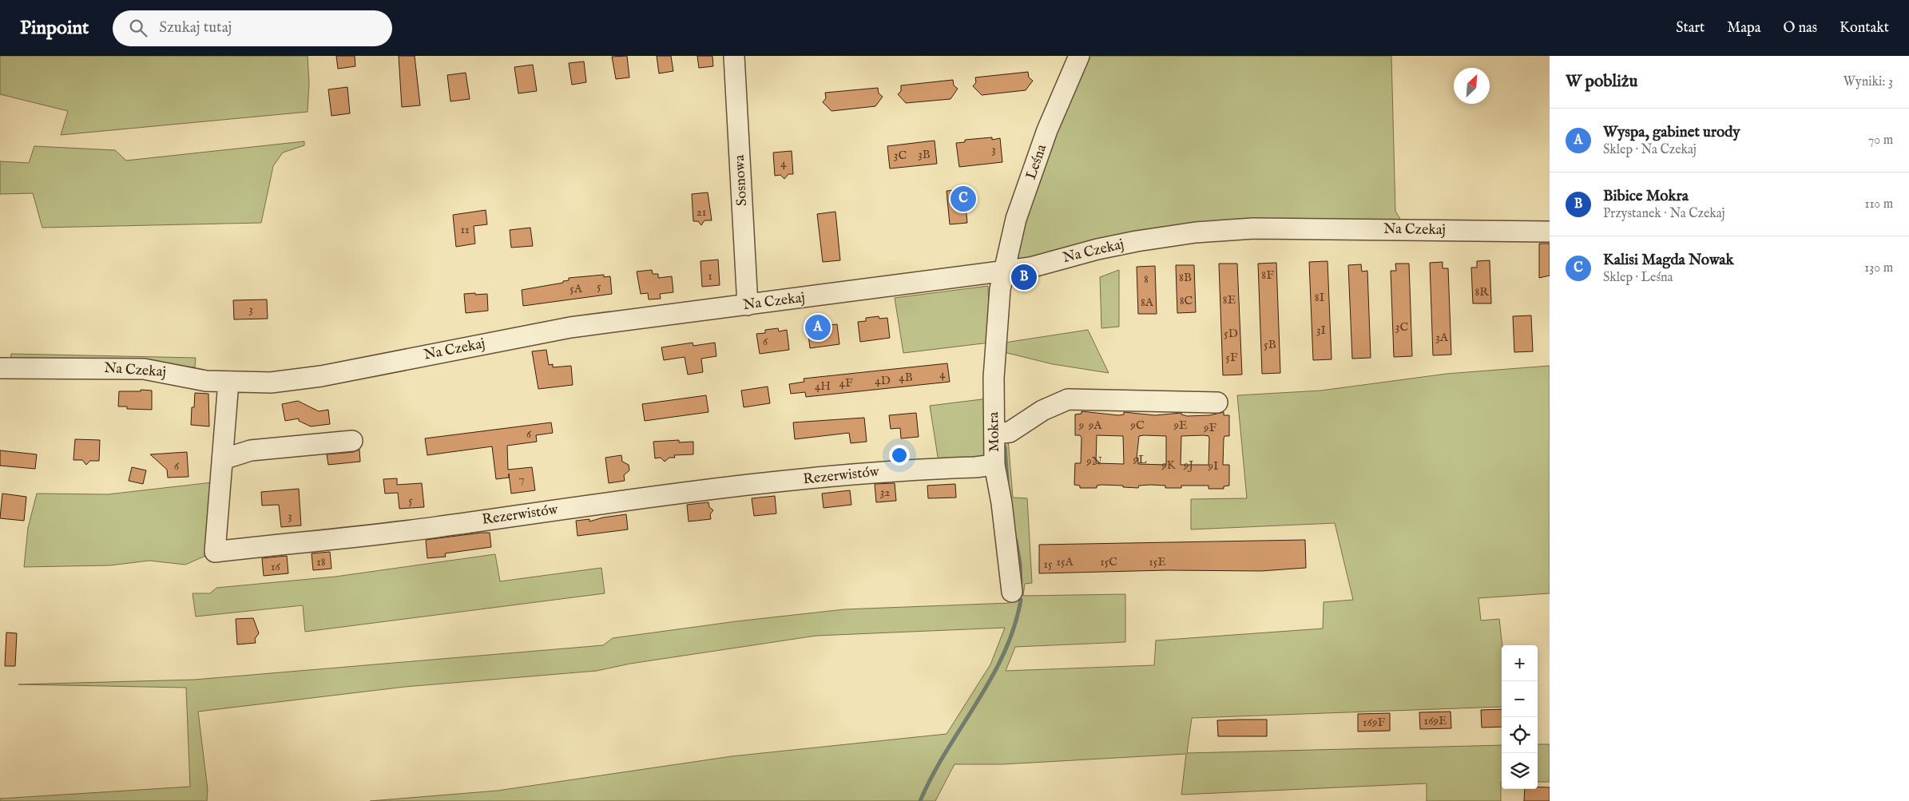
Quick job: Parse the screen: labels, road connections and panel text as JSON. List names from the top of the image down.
{
  "streets": {
    "street": [
      "Leśna",
      "Sosnowa",
      "Na Czekaj",
      "Mokra",
      "Rezerwistów"
    ]
  },
  "crossings": [
    ["Leśna", "Na Czekaj"],
    ["Leśna", "Mokra"],
    ["Sosnowa", "Na Czekaj"],
    ["Na Czekaj", "Mokra"],
    ["Na Czekaj", "Rezerwistów"],
    ["Mokra", "Rezerwistów"]
  ],
  "house_numbers": [
    "3",
    "3B",
    "3C",
    "4",
    "21",
    "11",
    "8F",
    "1",
    "8B",
    "8",
    "5",
    "5A",
    "8R",
    "8I",
    "8E",
    "8C",
    "8A",
    "3",
    "3C",
    "3I",
    "5D",
    "3A",
    "6",
    "5B",
    "5F",
    "4",
    "4B",
    "4D",
    "4F",
    "4H",
    "9",
    "9A",
    "9C",
    "9E",
    "9F",
    "6",
    "9L",
    "9N",
    "9K",
    "9J",
    "6",
    "9I",
    "7",
    "32",
    "5",
    "3",
    "18",
    "15A",
    "15C",
    "15E",
    "15",
    "16",
    "169E",
    "169F"
  ],
  "north": "top right",
  "page": {
    "header": "Pinpoint",
    "search": "Szukaj tutaj",
    "nav": [
      "Start",
      "Mapa",
      "O nas",
      "Kontakt"
    ],
    "heading": ["W pobliżu", "Wyniki: 3"],
    "list": [
      {
        "mark": "A",
        "name": "Wyspa, gabinet urody",
        "note": "Sklep · Na Czekaj",
        "value": "70 m"
      },
      {
        "mark": "B",
        "name": "Bibice Mokra",
        "note": "Przystanek · Na Czekaj",
        "value": "110 m"
      },
      {
        "mark": "C",
        "name": "Kalisi Magda Nowak",
        "note": "Sklep · Leśna",
        "value": "130 m"
      }
    ],
    "pins": ["C", "B", "A"],
    "map_buttons": ["+", "−"]
  }
}
